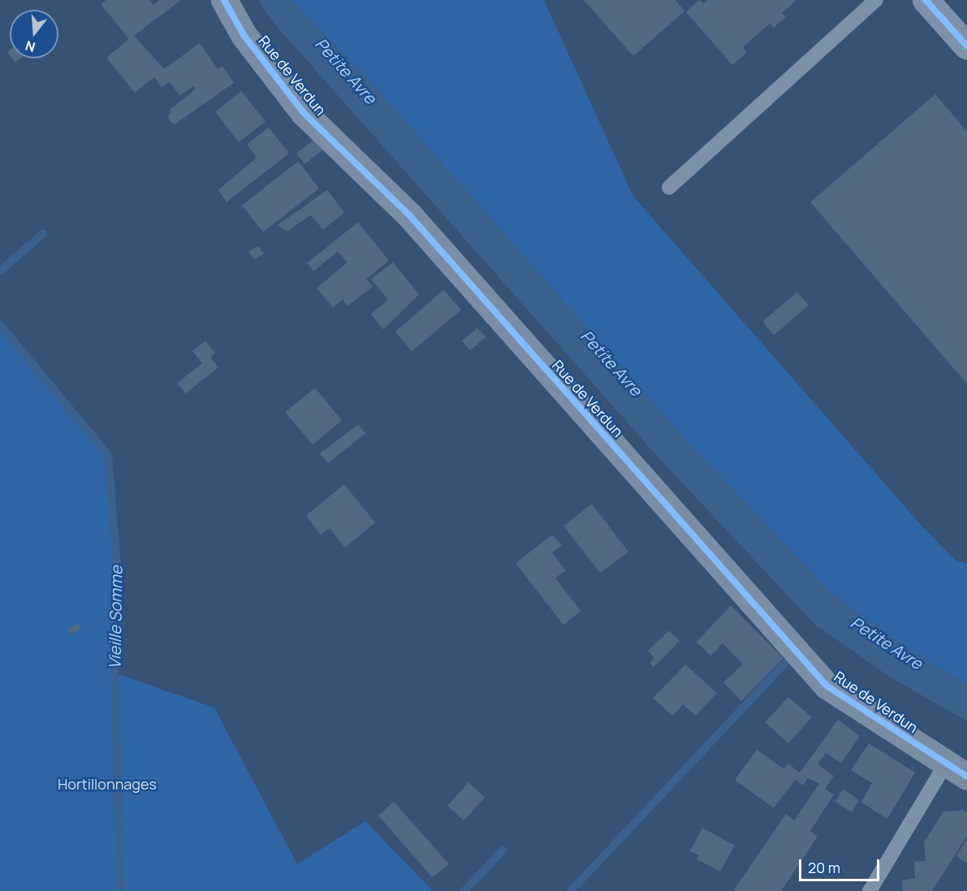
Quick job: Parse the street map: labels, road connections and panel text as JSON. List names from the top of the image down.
{
  "streets": {
    "street": ["Rue de Verdun"]
  },
  "water": ["Petite Avre", "Vieille Somme"],
  "parks": ["Hortillonnages"],
  "scale_bar": "20 m",
  "north": "bottom"
}
